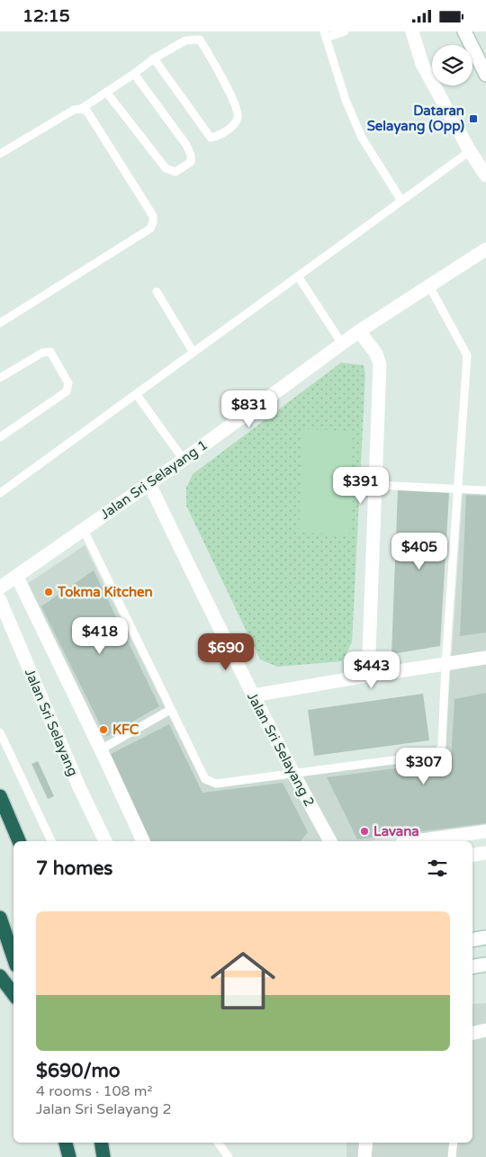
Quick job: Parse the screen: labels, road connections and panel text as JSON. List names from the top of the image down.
{
  "streets": {
    "street": ["Jalan Sri Selayang 1", "Jalan Sri Selayang", "Jalan Sri Selayang 2"]
  },
  "crossings": [
    ["Jalan Sri Selayang 1", "Jalan Sri Selayang 2"]
  ],
  "places": {
    "transit": ["Dataran Selayang (Opp)"],
    "other": ["Tokma Kitchen", "KFC", "Lavana"]
  },
  "page": {
    "status": "12:15",
    "price": [
      "$831",
      "$391",
      "$405",
      "$418",
      "$690",
      "$443",
      "$307"
    ],
    "heading": "7 homes",
    "list": [
      {
        "name": "$690/mo",
        "note": "4 rooms · 108 m² · Jalan Sri Selayang 2"
      }
    ]
  }
}
